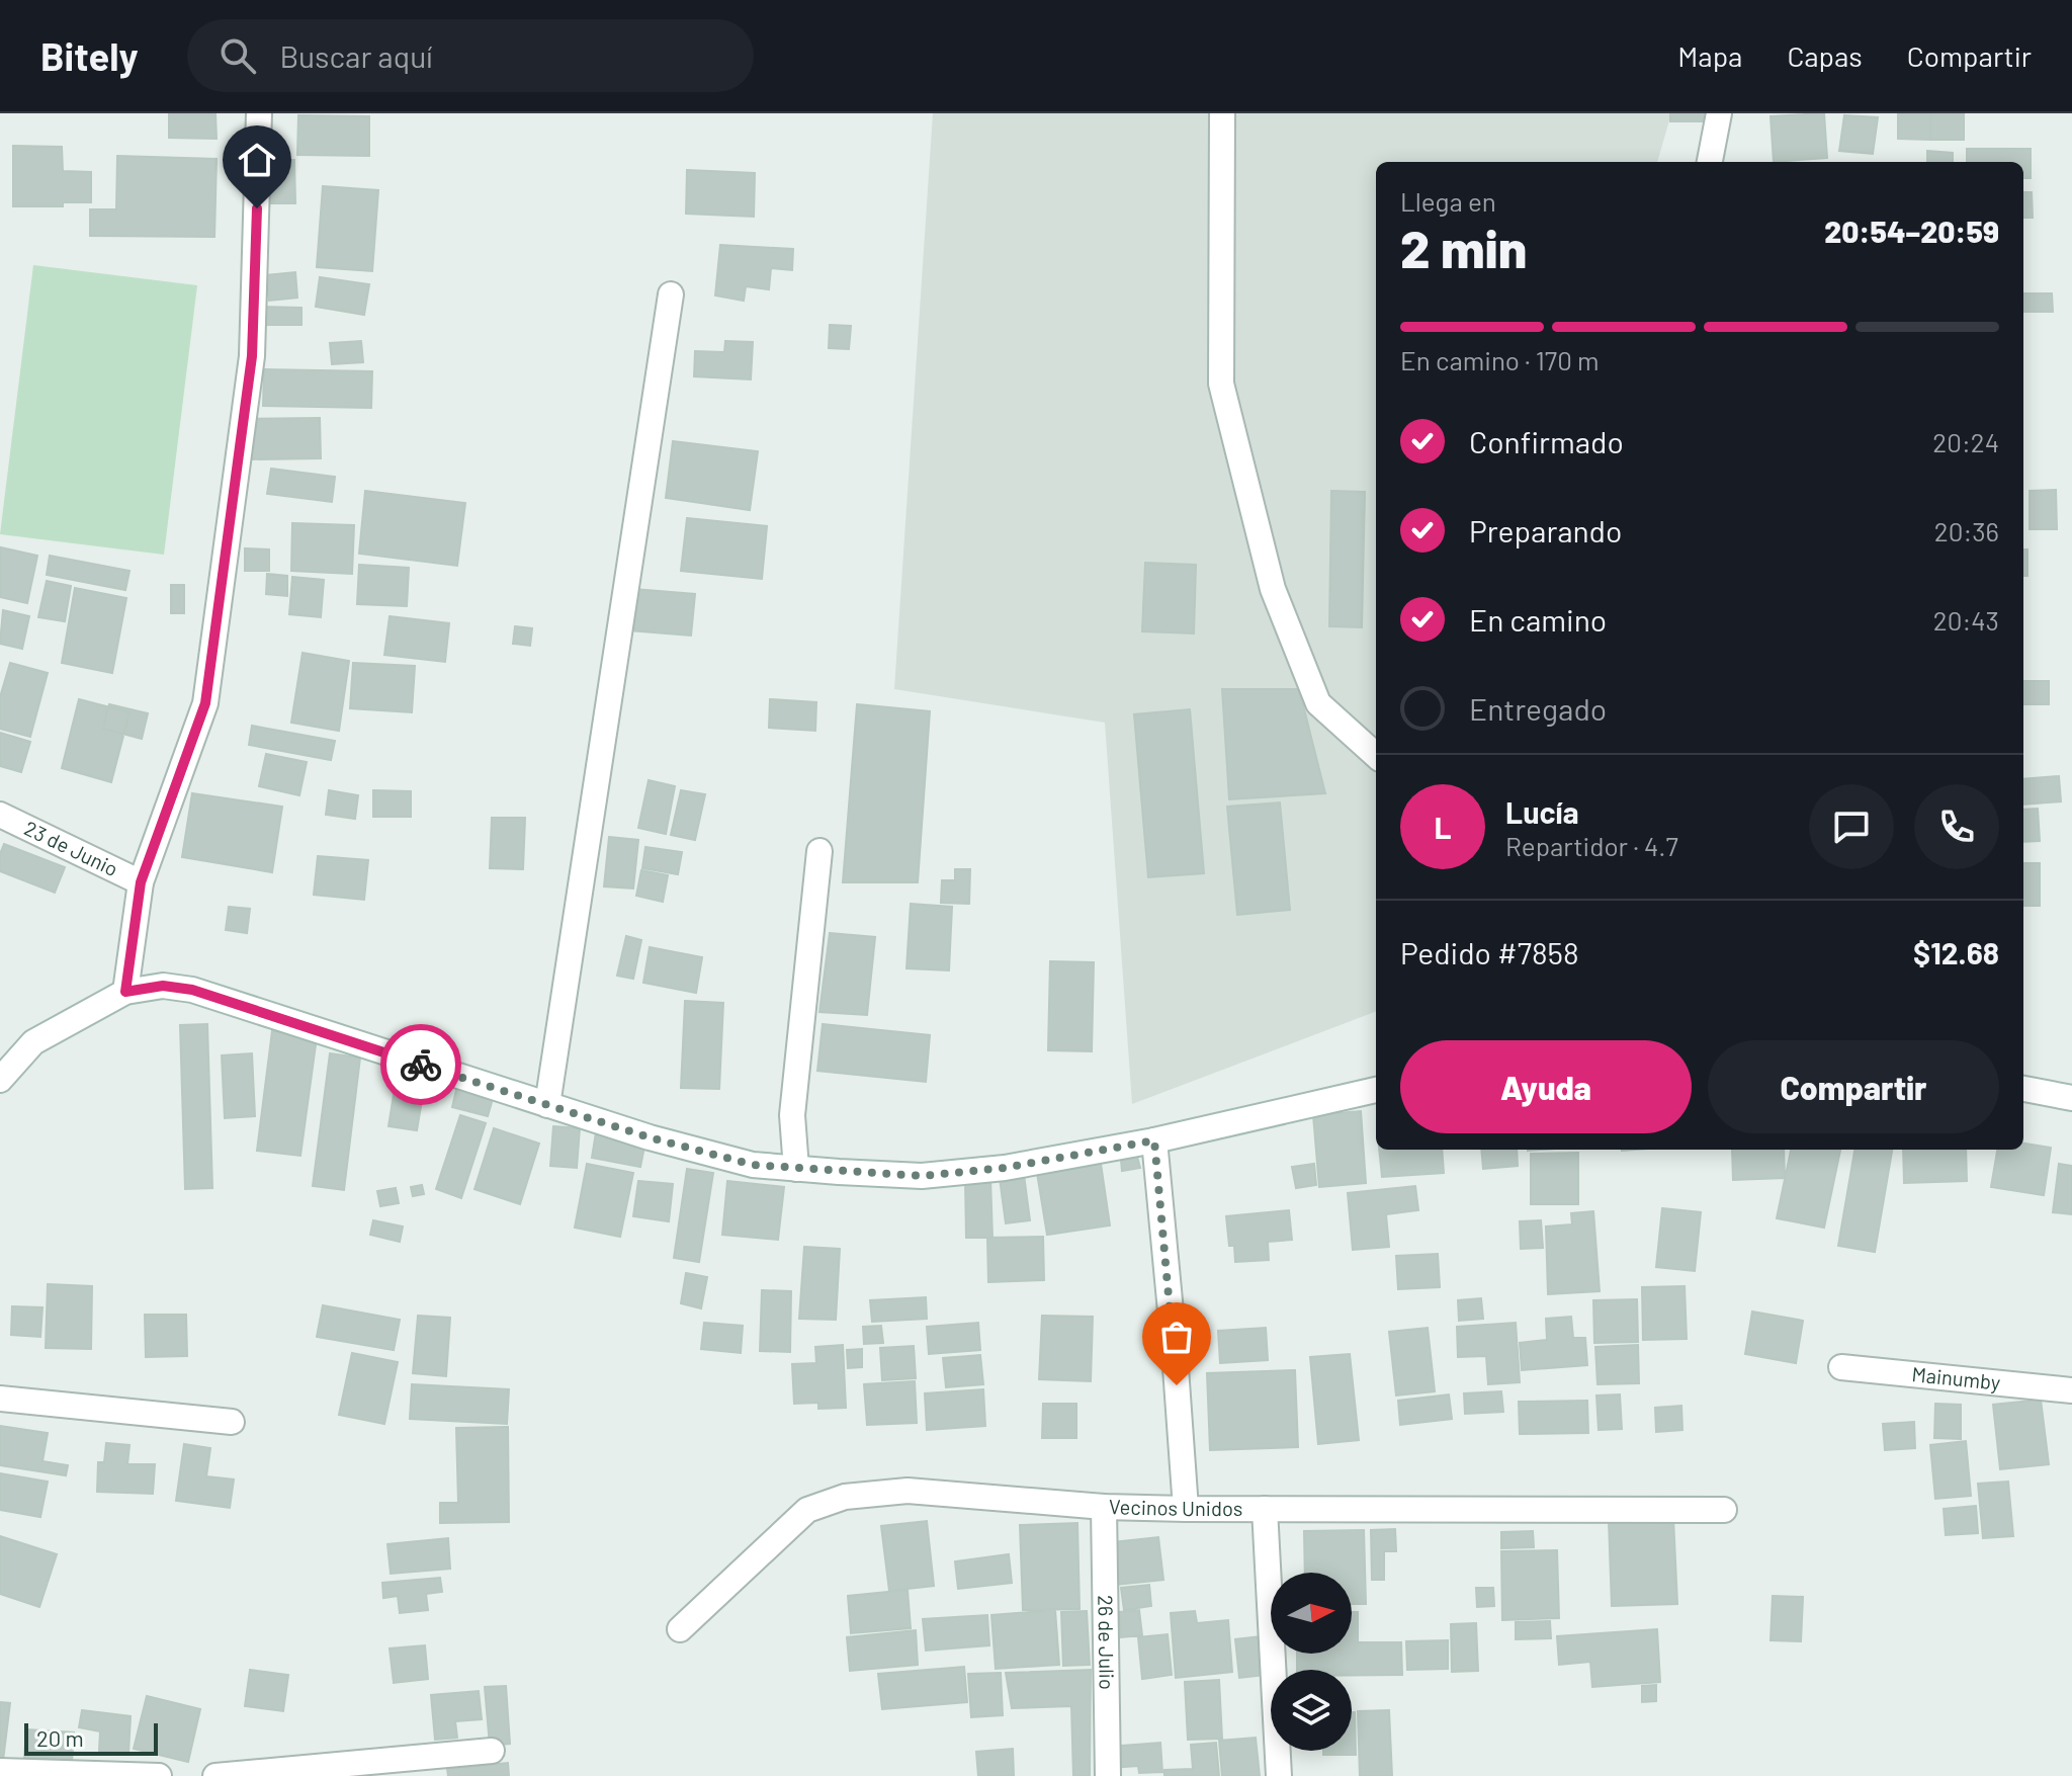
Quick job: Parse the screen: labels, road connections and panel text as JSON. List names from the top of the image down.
{
  "streets": {
    "street": [
      "23 de Junio",
      "Mainumby",
      "Vecinos Unidos",
      "26 de Julio"
    ]
  },
  "crossings": [
    ["Vecinos Unidos", "26 de Julio"]
  ],
  "scale_bar": "20 m",
  "north": "right",
  "page": {
    "header": "Bitely",
    "search": "Buscar aquí",
    "nav": ["Mapa", "Capas", "Compartir"],
    "heading": ["2 min", "Llega en", "20:54–20:59"],
    "panel": [
      "Lucía",
      "Repartidor · 4.7",
      "Pedido #7858",
      "$12.68"
    ],
    "bar": "En camino · 170 m",
    "list": [
      ["Confirmado", "20:24"],
      ["Preparando", "20:36"],
      ["En camino", "20:43"],
      "Entregado"
    ],
    "round": "L",
    "buttons": ["Ayuda", "Compartir"],
    "scale": "20 m"
  }
}
